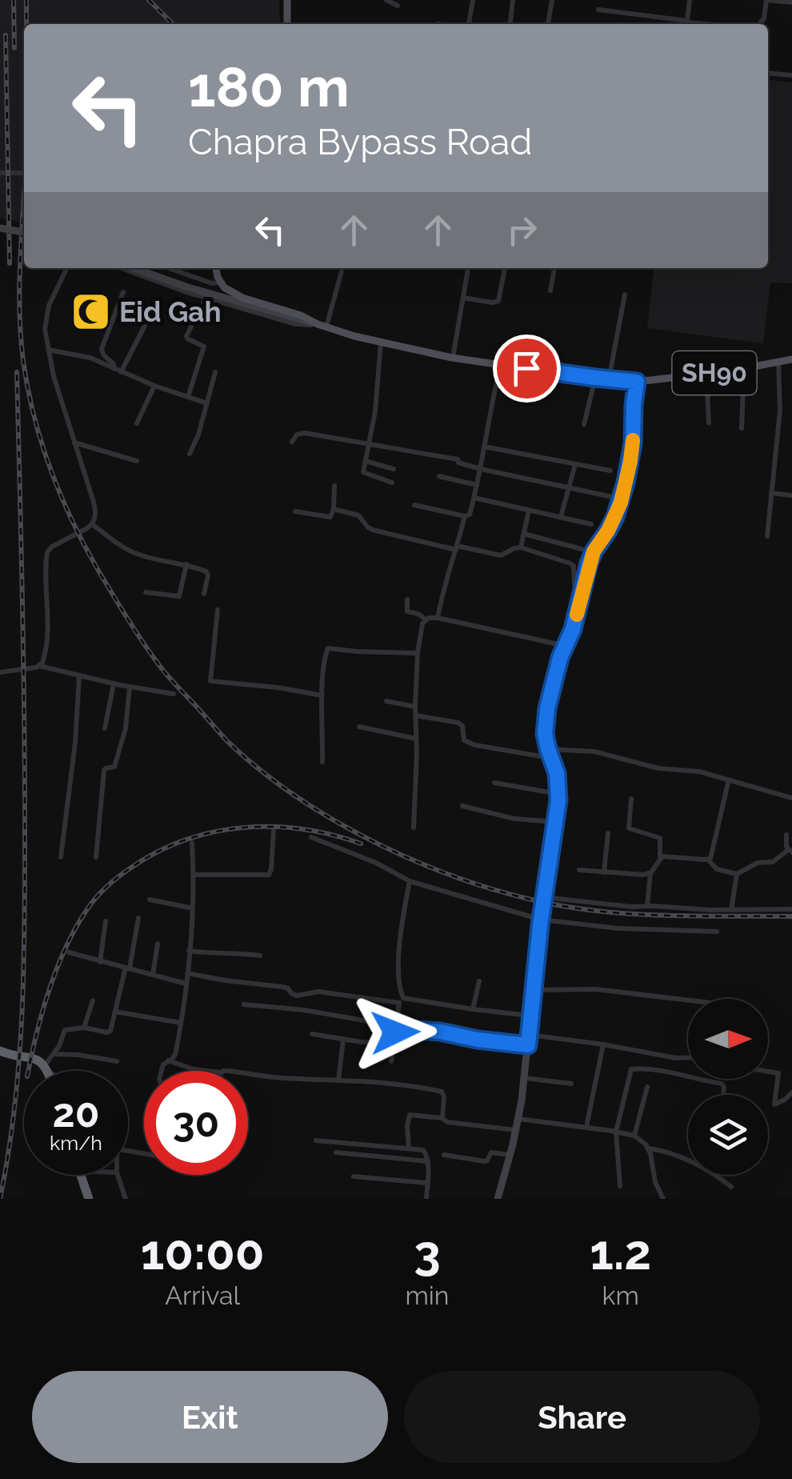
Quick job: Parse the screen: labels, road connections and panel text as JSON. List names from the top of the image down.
{
  "streets": {
    "main road": ["SH90"]
  },
  "places": {
    "mosque": ["Eid Gah"]
  },
  "north": "right",
  "page": {
    "turn": ["180 m", "Chapra Bypass Road"],
    "speed": "20 km/h",
    "limit": "30",
    "eta": [
      "10:00",
      "Arrival",
      "3",
      "min",
      "1.2",
      "km"
    ],
    "buttons": ["Exit", "Share"]
  }
}
